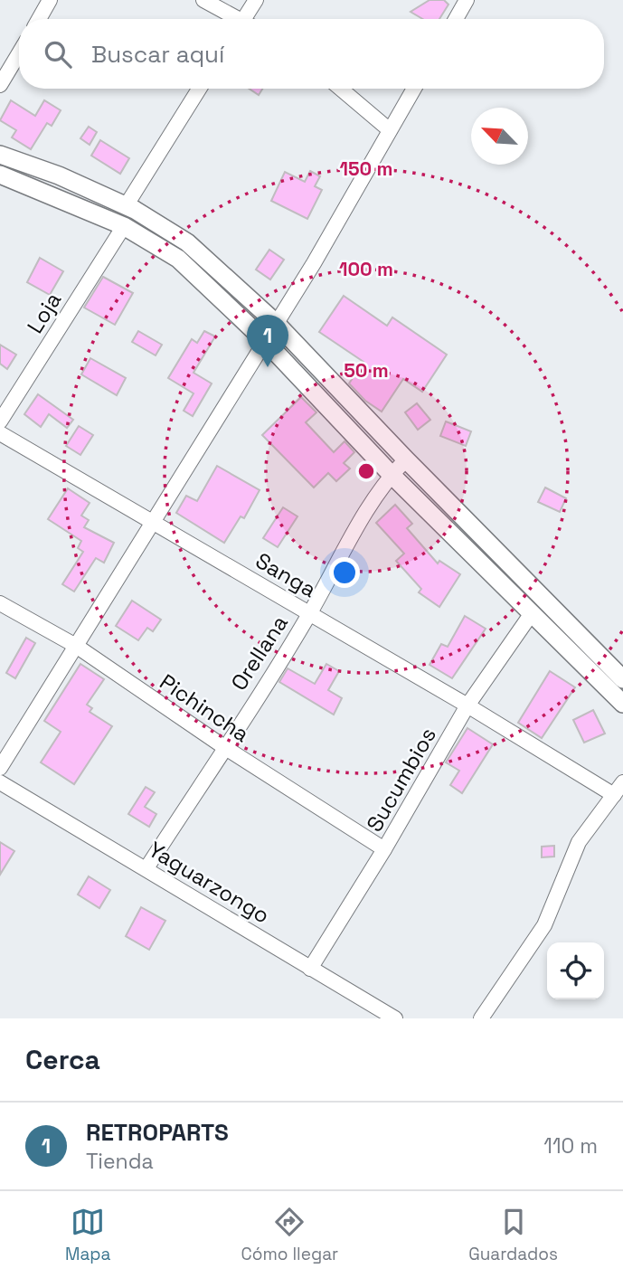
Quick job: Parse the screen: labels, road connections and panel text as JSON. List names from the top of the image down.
{
  "streets": {
    "street": [
      "Loja",
      "Sanga",
      "Orellana",
      "Pichincha",
      "Sucumbios",
      "Yaguarzongo"
    ]
  },
  "crossings": [
    ["Sanga", "Orellana"],
    ["Sanga", "Sucumbios"],
    ["Orellana", "Pichincha"],
    ["Orellana", "Yaguarzongo"],
    ["Pichincha", "Sucumbios"],
    ["Sucumbios", "Yaguarzongo"]
  ],
  "north": "top left",
  "page": {
    "search": "Buscar aquí",
    "pins": "1",
    "heading": "Cerca",
    "list": [
      {
        "mark": "1",
        "name": "RETROPARTS",
        "note": "Tienda",
        "value": "110 m"
      }
    ],
    "nav": ["Mapa", "Cómo llegar", "Guardados"]
  },
  "rings": ["150 m", "100 m", "50 m"]
}
